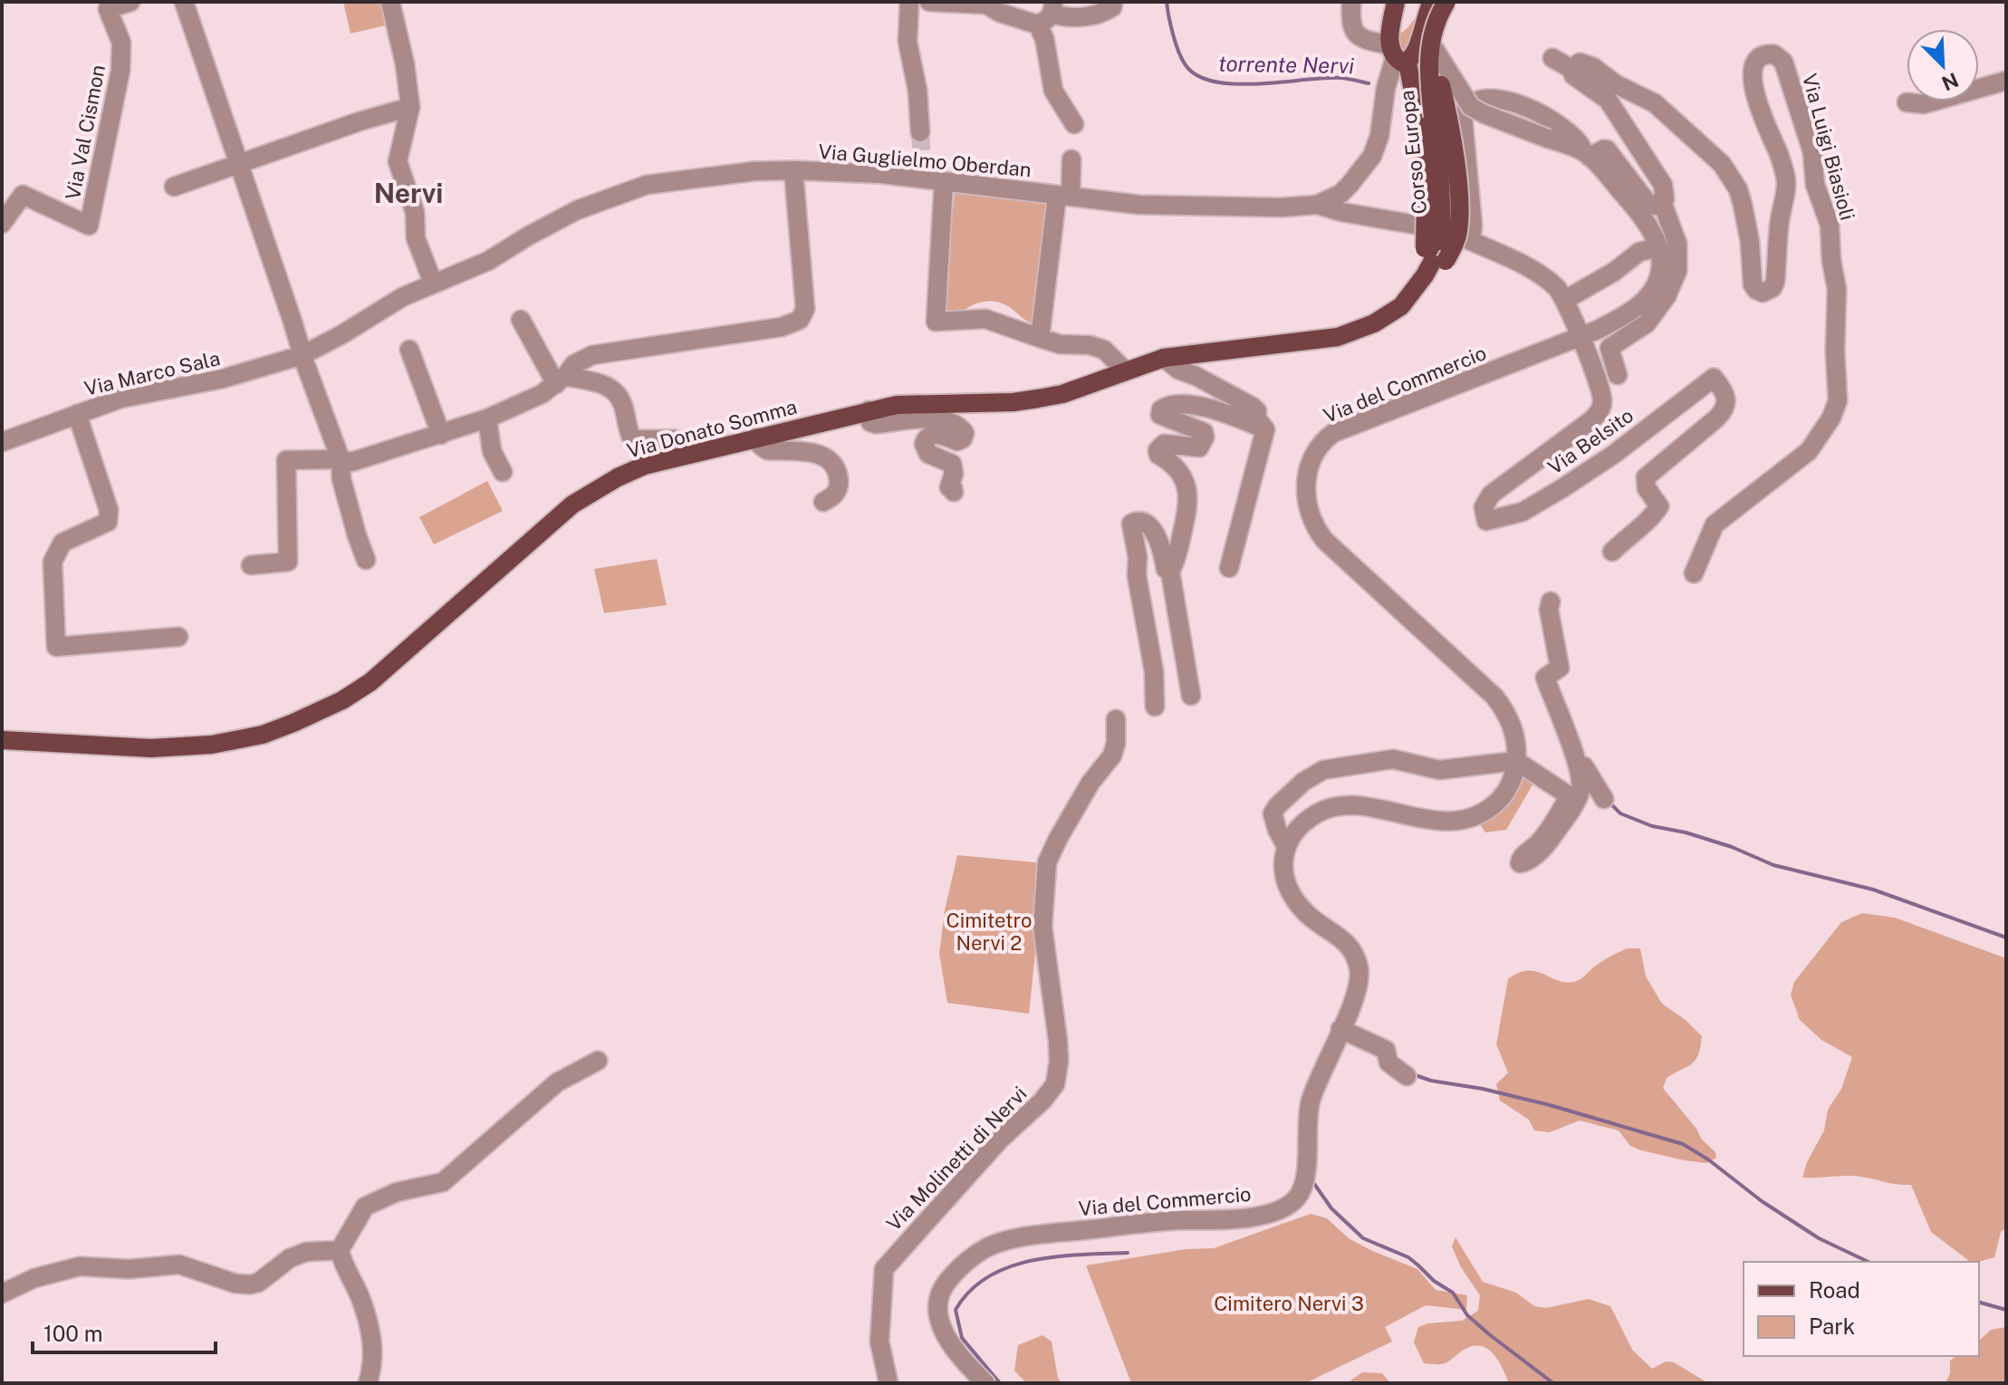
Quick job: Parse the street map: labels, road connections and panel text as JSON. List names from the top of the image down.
{
  "streets": {
    "main road": ["Corso Europa", "Via Guglielmo Oberdan", "Via Donato Somma"],
    "street": [
      "Via Val Cismon",
      "Via Luigi Biasioli",
      "Via Marco Sala",
      "Via del Commercio",
      "Via Belsito",
      "Via Molinetti di Nervi"
    ]
  },
  "crossings": [
    ["Corso Europa", "Via Donato Somma"],
    ["Via Guglielmo Oberdan", "Via Marco Sala"],
    ["Via del Commercio", "Via Belsito"]
  ],
  "districts": ["Nervi"],
  "water": ["torrente Nervi"],
  "parks": ["Cimitetro Nervi 2", "Cimitero Nervi 3"],
  "legend": ["Road", "Park"],
  "scale_bar": "100 m",
  "north": "bottom right"
}
